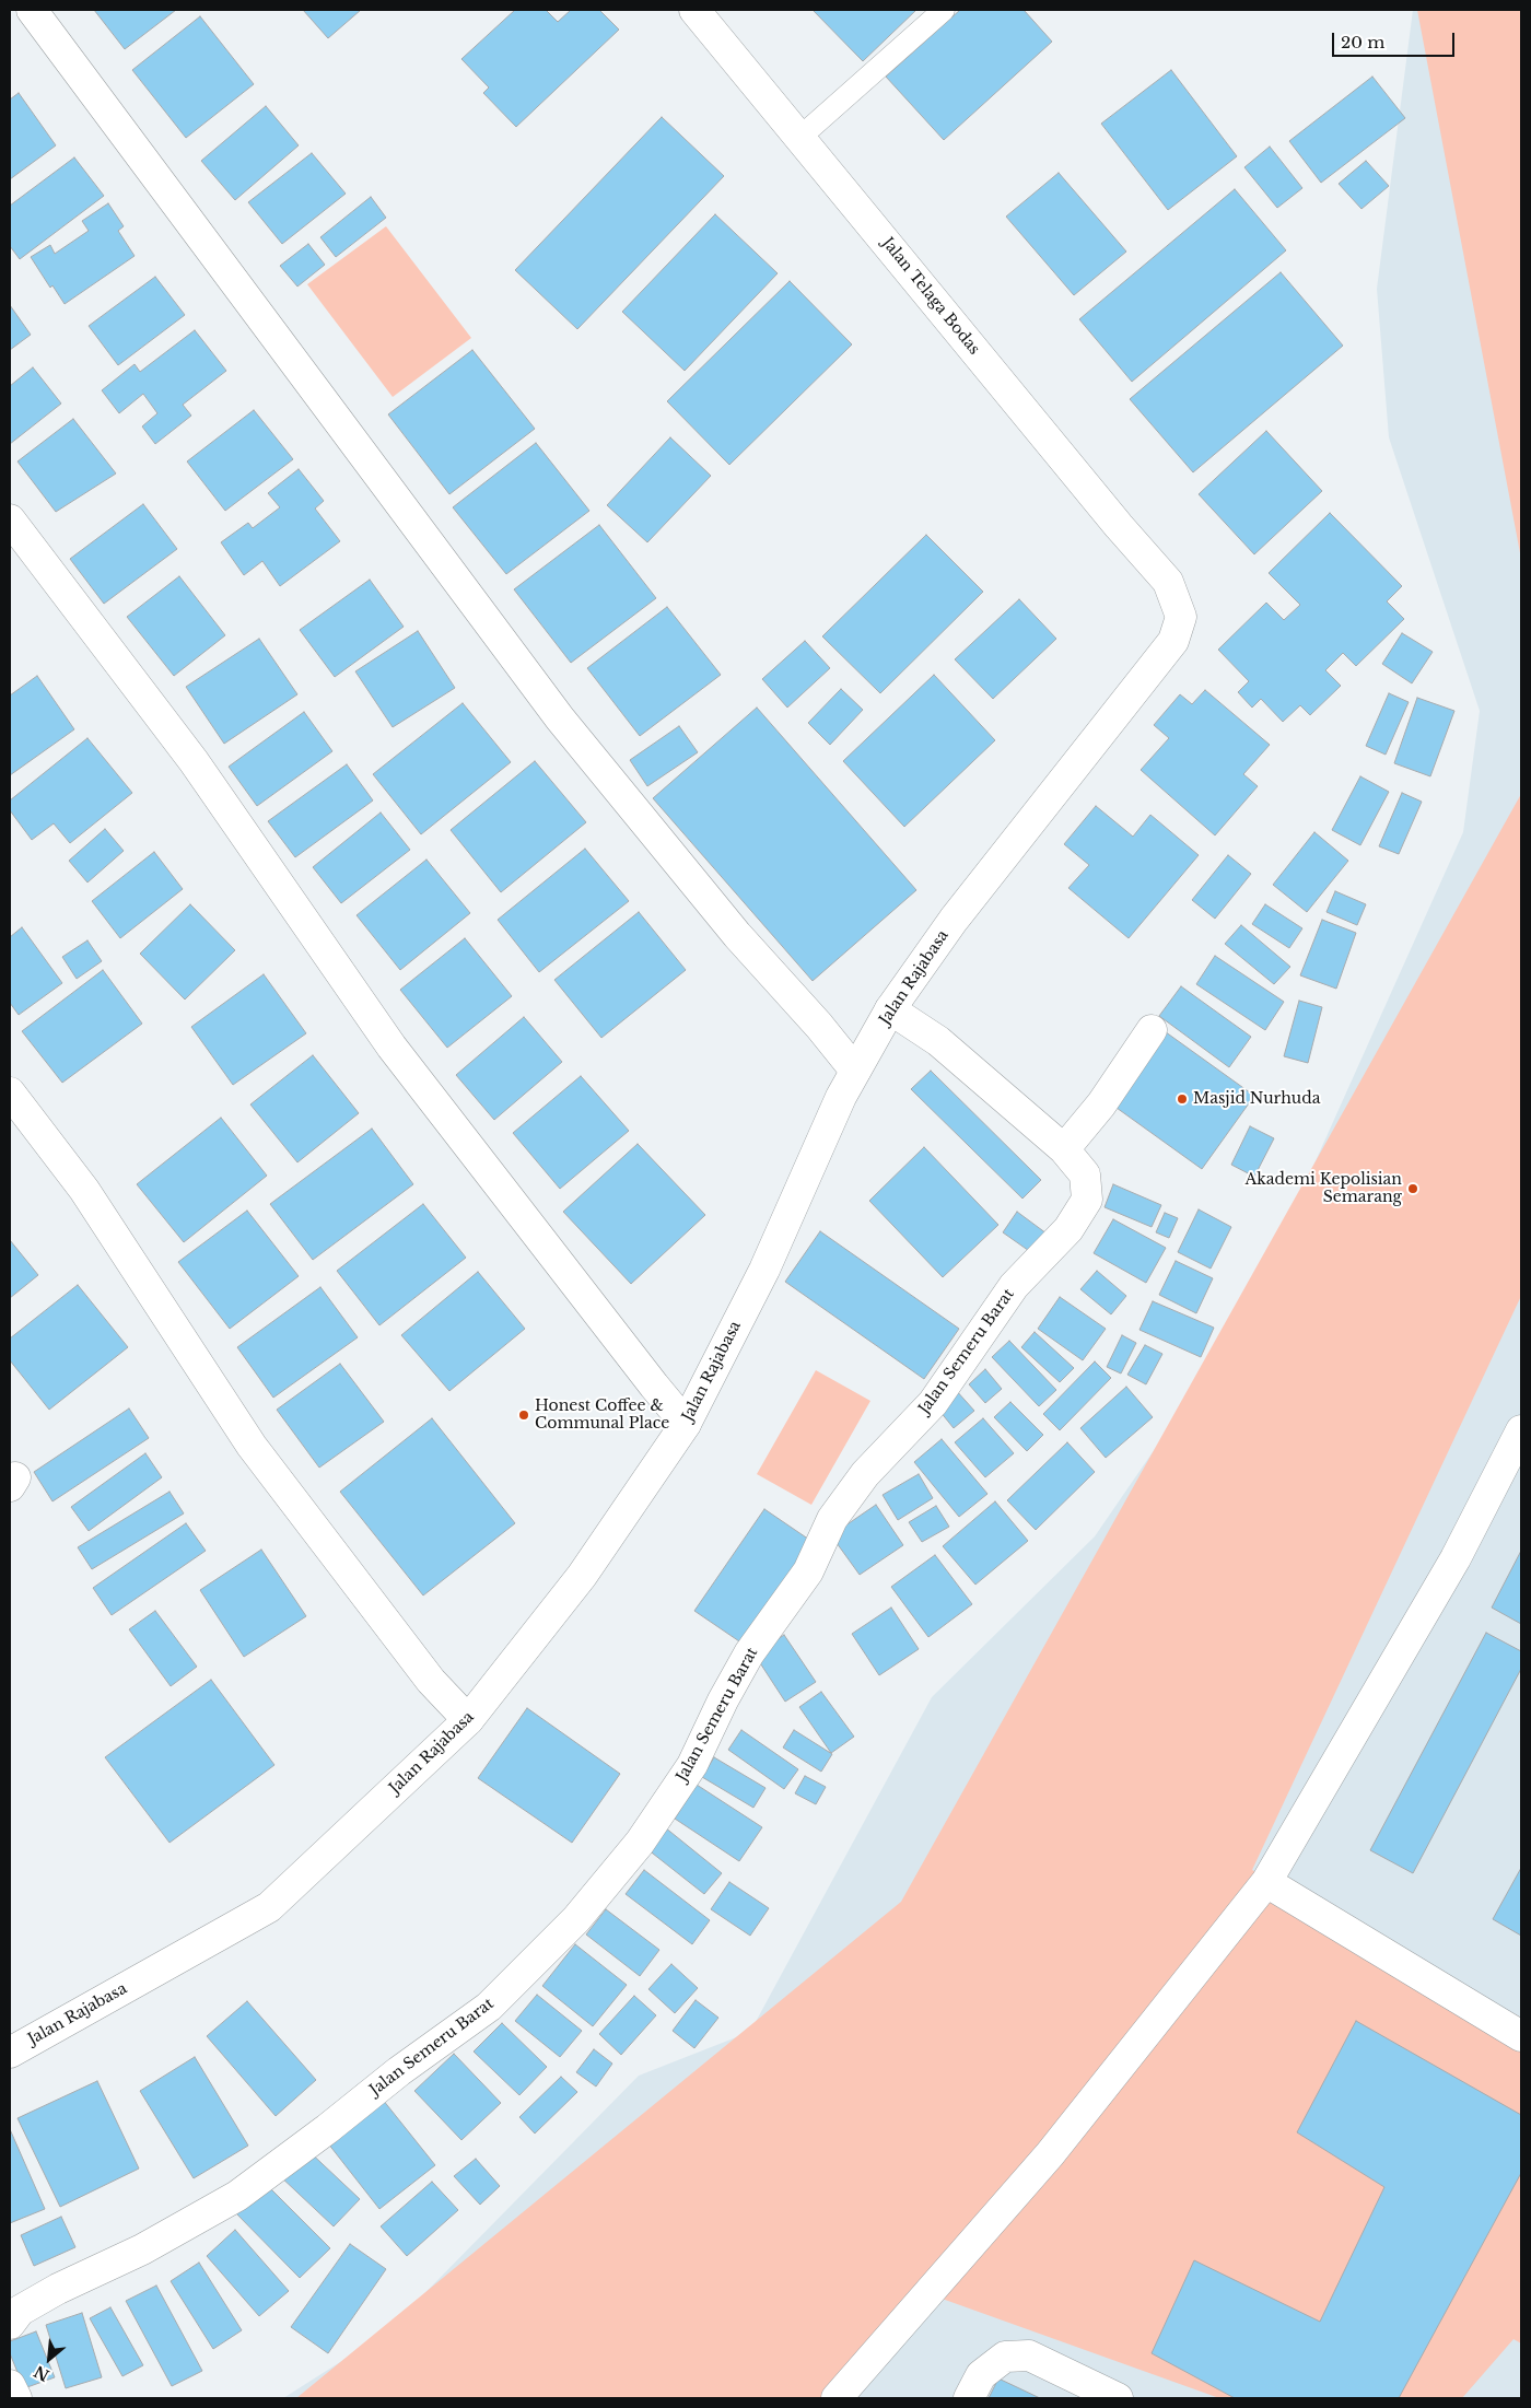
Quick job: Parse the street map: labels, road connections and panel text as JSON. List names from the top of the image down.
{
  "streets": {
    "street": ["Jalan Telaga Bodas", "Jalan Rajabasa", "Jalan Semeru Barat"]
  },
  "crossings": [
    ["Jalan Telaga Bodas", "Jalan Rajabasa"],
    ["Jalan Rajabasa", "Jalan Semeru Barat"]
  ],
  "places": ["Masjid Nurhuda", "Akademi Kepolisian Semarang", "Honest Coffee & Communal Place"],
  "scale_bar": "20 m",
  "north": "bottom left"
}
